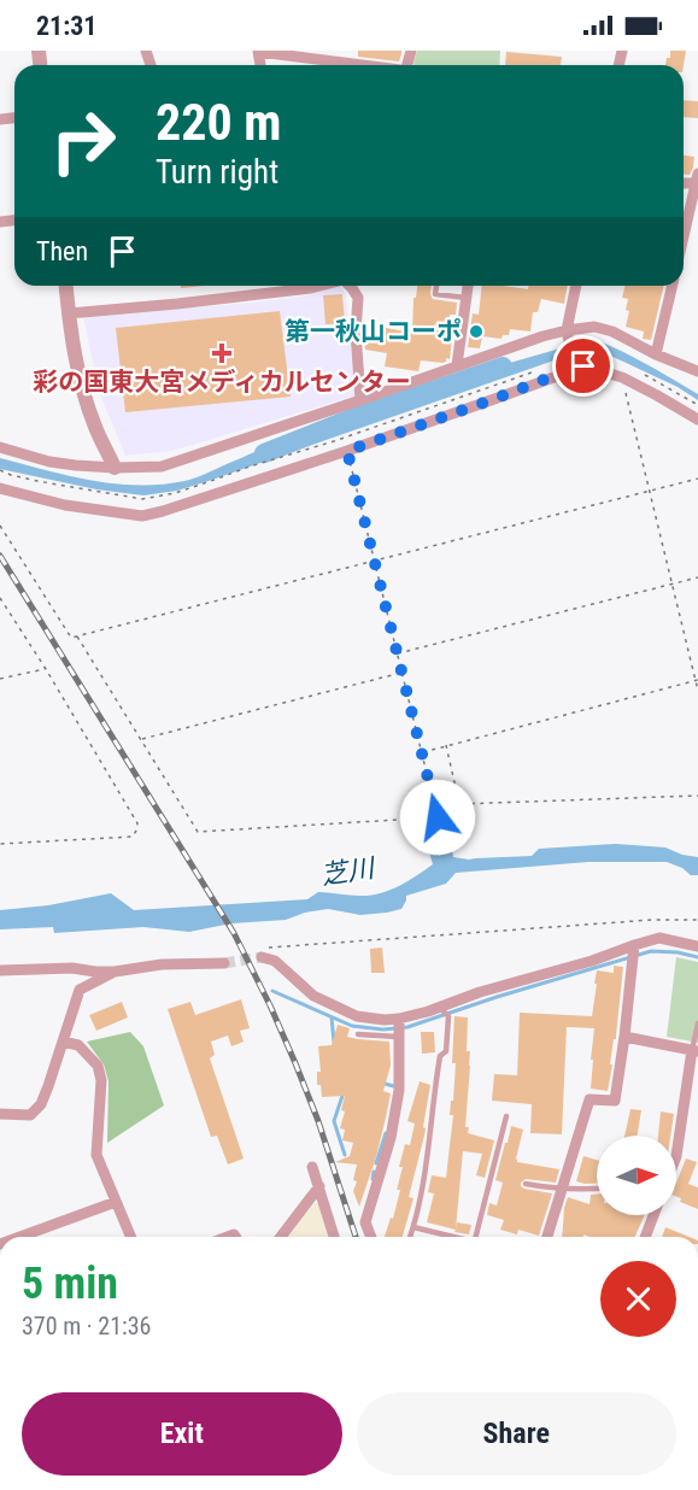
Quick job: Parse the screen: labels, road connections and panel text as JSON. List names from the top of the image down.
{
  "water": ["芝川"],
  "places": {
    "other": ["第一秋山コーポ"],
    "health": ["彩の国東大宮メディカルセンター"]
  },
  "north": "right",
  "page": {
    "status": "21:31",
    "turn": ["220 m", "Turn right"],
    "then": "Then",
    "heading": ["5 min", "370 m · 21:36"],
    "buttons": ["Exit", "Share"]
  }
}
